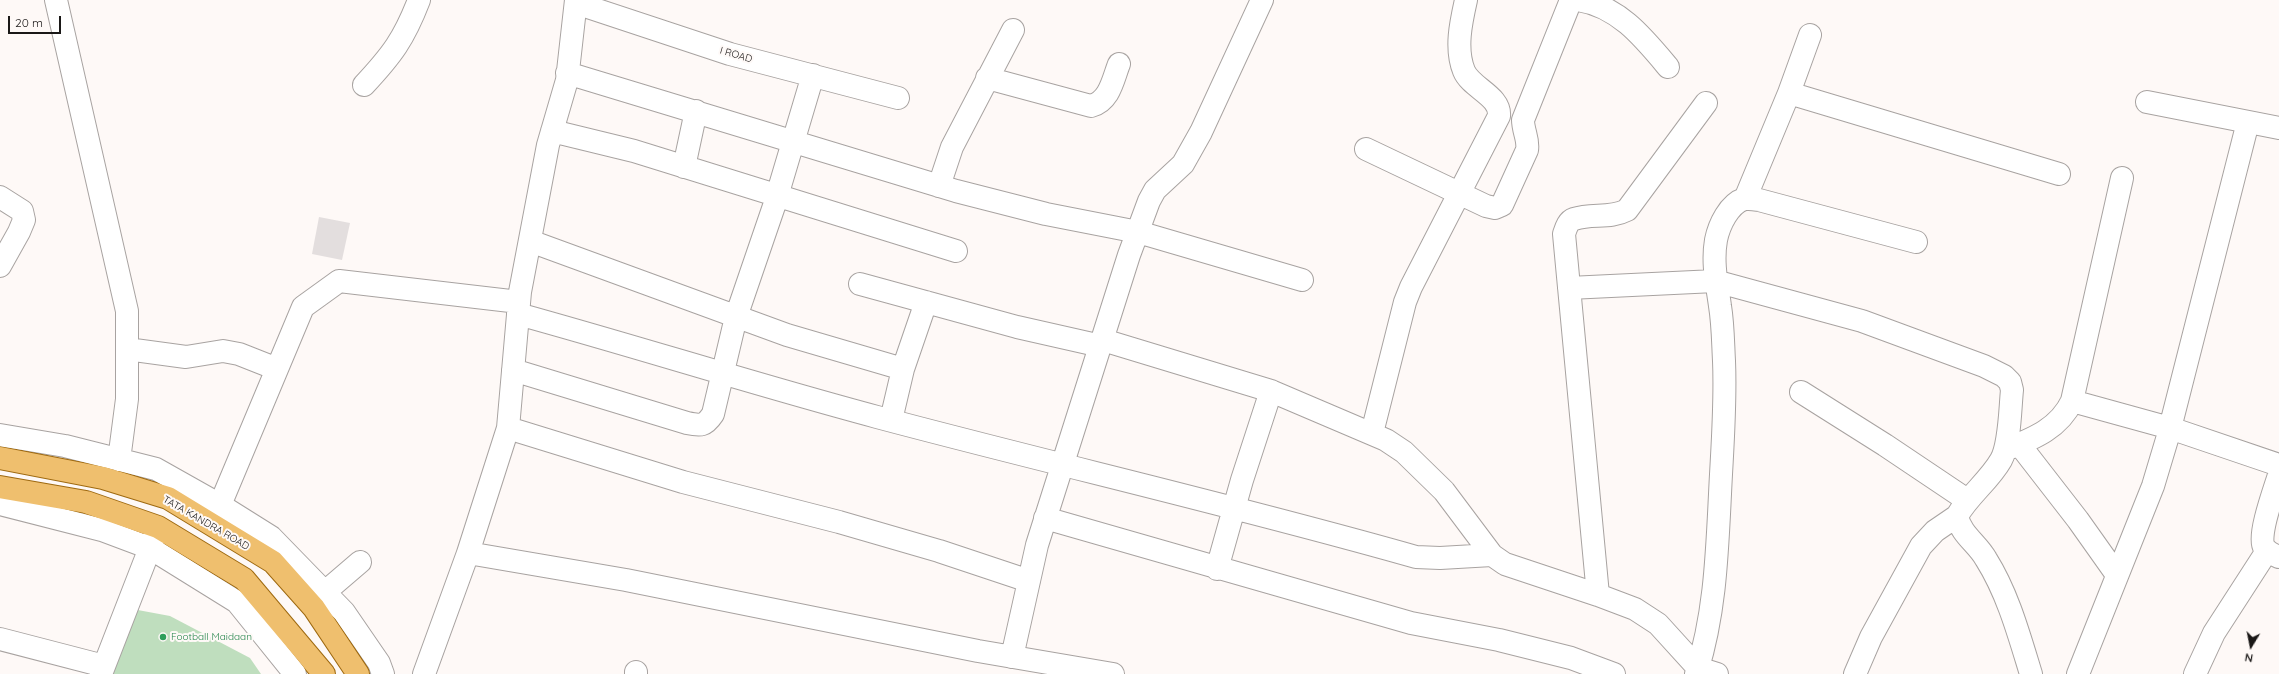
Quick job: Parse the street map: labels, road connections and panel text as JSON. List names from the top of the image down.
{
  "streets": {
    "main road": ["TATA KANDRA ROAD"],
    "street": ["I ROAD"]
  },
  "places": ["Football Maidaan"],
  "scale_bar": "20 m",
  "north": "bottom"
}
